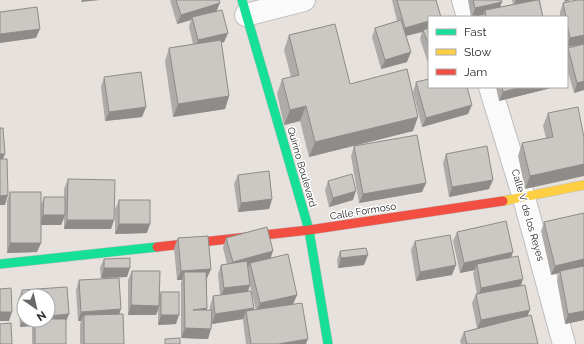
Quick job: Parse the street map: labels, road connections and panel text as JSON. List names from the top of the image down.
{
  "streets": {
    "street": ["Quirino Boulevard", "Calle Formoso", "Calle V. de los Reyes"]
  },
  "crossings": [
    ["Quirino Boulevard", "Calle Formoso"],
    ["Calle Formoso", "Calle V. de los Reyes"]
  ],
  "legend": ["Fast", "Slow", "Jam"],
  "north": "bottom right"
}
